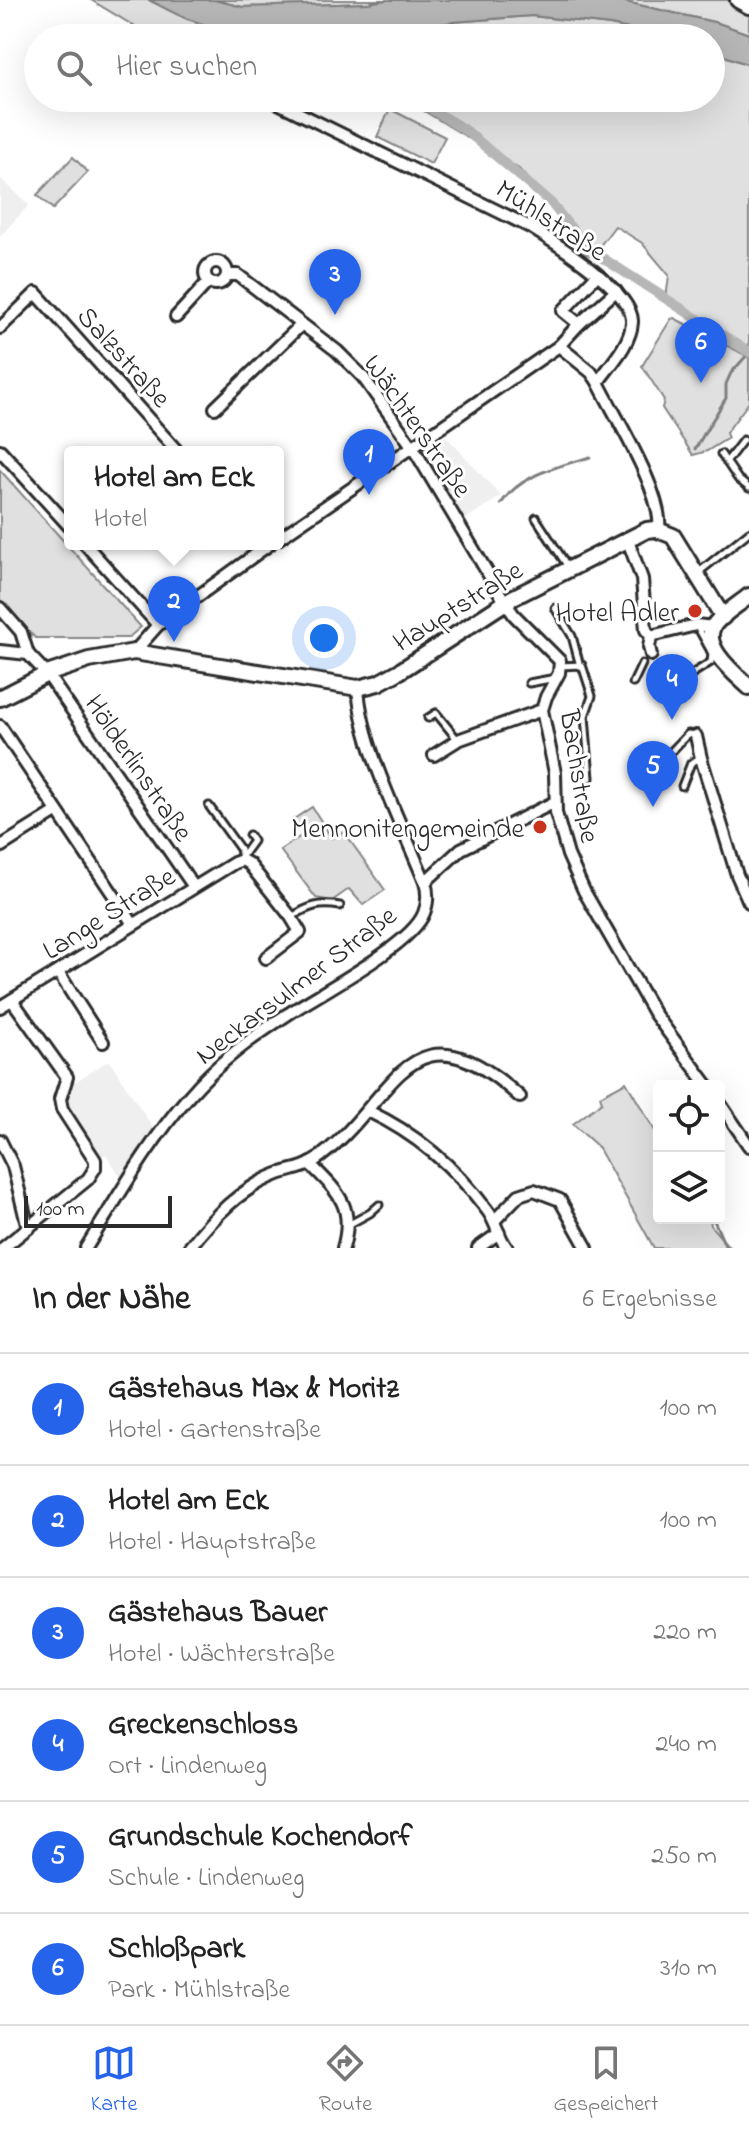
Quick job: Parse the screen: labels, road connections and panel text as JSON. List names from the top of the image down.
{
  "streets": {
    "main road": ["Hauptstraße"],
    "street": [
      "Mühlstraße",
      "Salzstraße",
      "Wächterstraße",
      "Hölderlinstraße",
      "Bachstraße",
      "Lange Straße",
      "Neckarsulmer Straße"
    ]
  },
  "crossings": [
    ["Wächterstraße", "Hauptstraße"],
    ["Hölderlinstraße", "Lange Straße"]
  ],
  "places": ["Hotel Adler", "Mennonitengemeinde"],
  "scale_bar": "100 m",
  "page": {
    "search": "Hier suchen",
    "pins": [
      "3",
      "6",
      "1",
      "2",
      "4",
      "5"
    ],
    "popup": ["Hotel am Eck", "Hotel"],
    "scale": "100 m",
    "heading": ["In der Nähe", "6 Ergebnisse"],
    "list": [
      {
        "mark": "1",
        "name": "Gästehaus Max & Moritz",
        "note": "Hotel · Gartenstraße",
        "value": "100 m"
      },
      {
        "mark": "2",
        "name": "Hotel am Eck",
        "note": "Hotel · Hauptstraße",
        "value": "100 m"
      },
      {
        "mark": "3",
        "name": "Gästehaus Bauer",
        "note": "Hotel · Wächterstraße",
        "value": "220 m"
      },
      {
        "mark": "4",
        "name": "Greckenschloss",
        "note": "Ort · Lindenweg",
        "value": "240 m"
      },
      {
        "mark": "5",
        "name": "Grundschule Kochendorf",
        "note": "Schule · Lindenweg",
        "value": "250 m"
      },
      {
        "mark": "6",
        "name": "Schloßpark",
        "note": "Park · Mühlstraße",
        "value": "310 m"
      }
    ],
    "nav": ["Karte", "Route", "Gespeichert"]
  }
}
